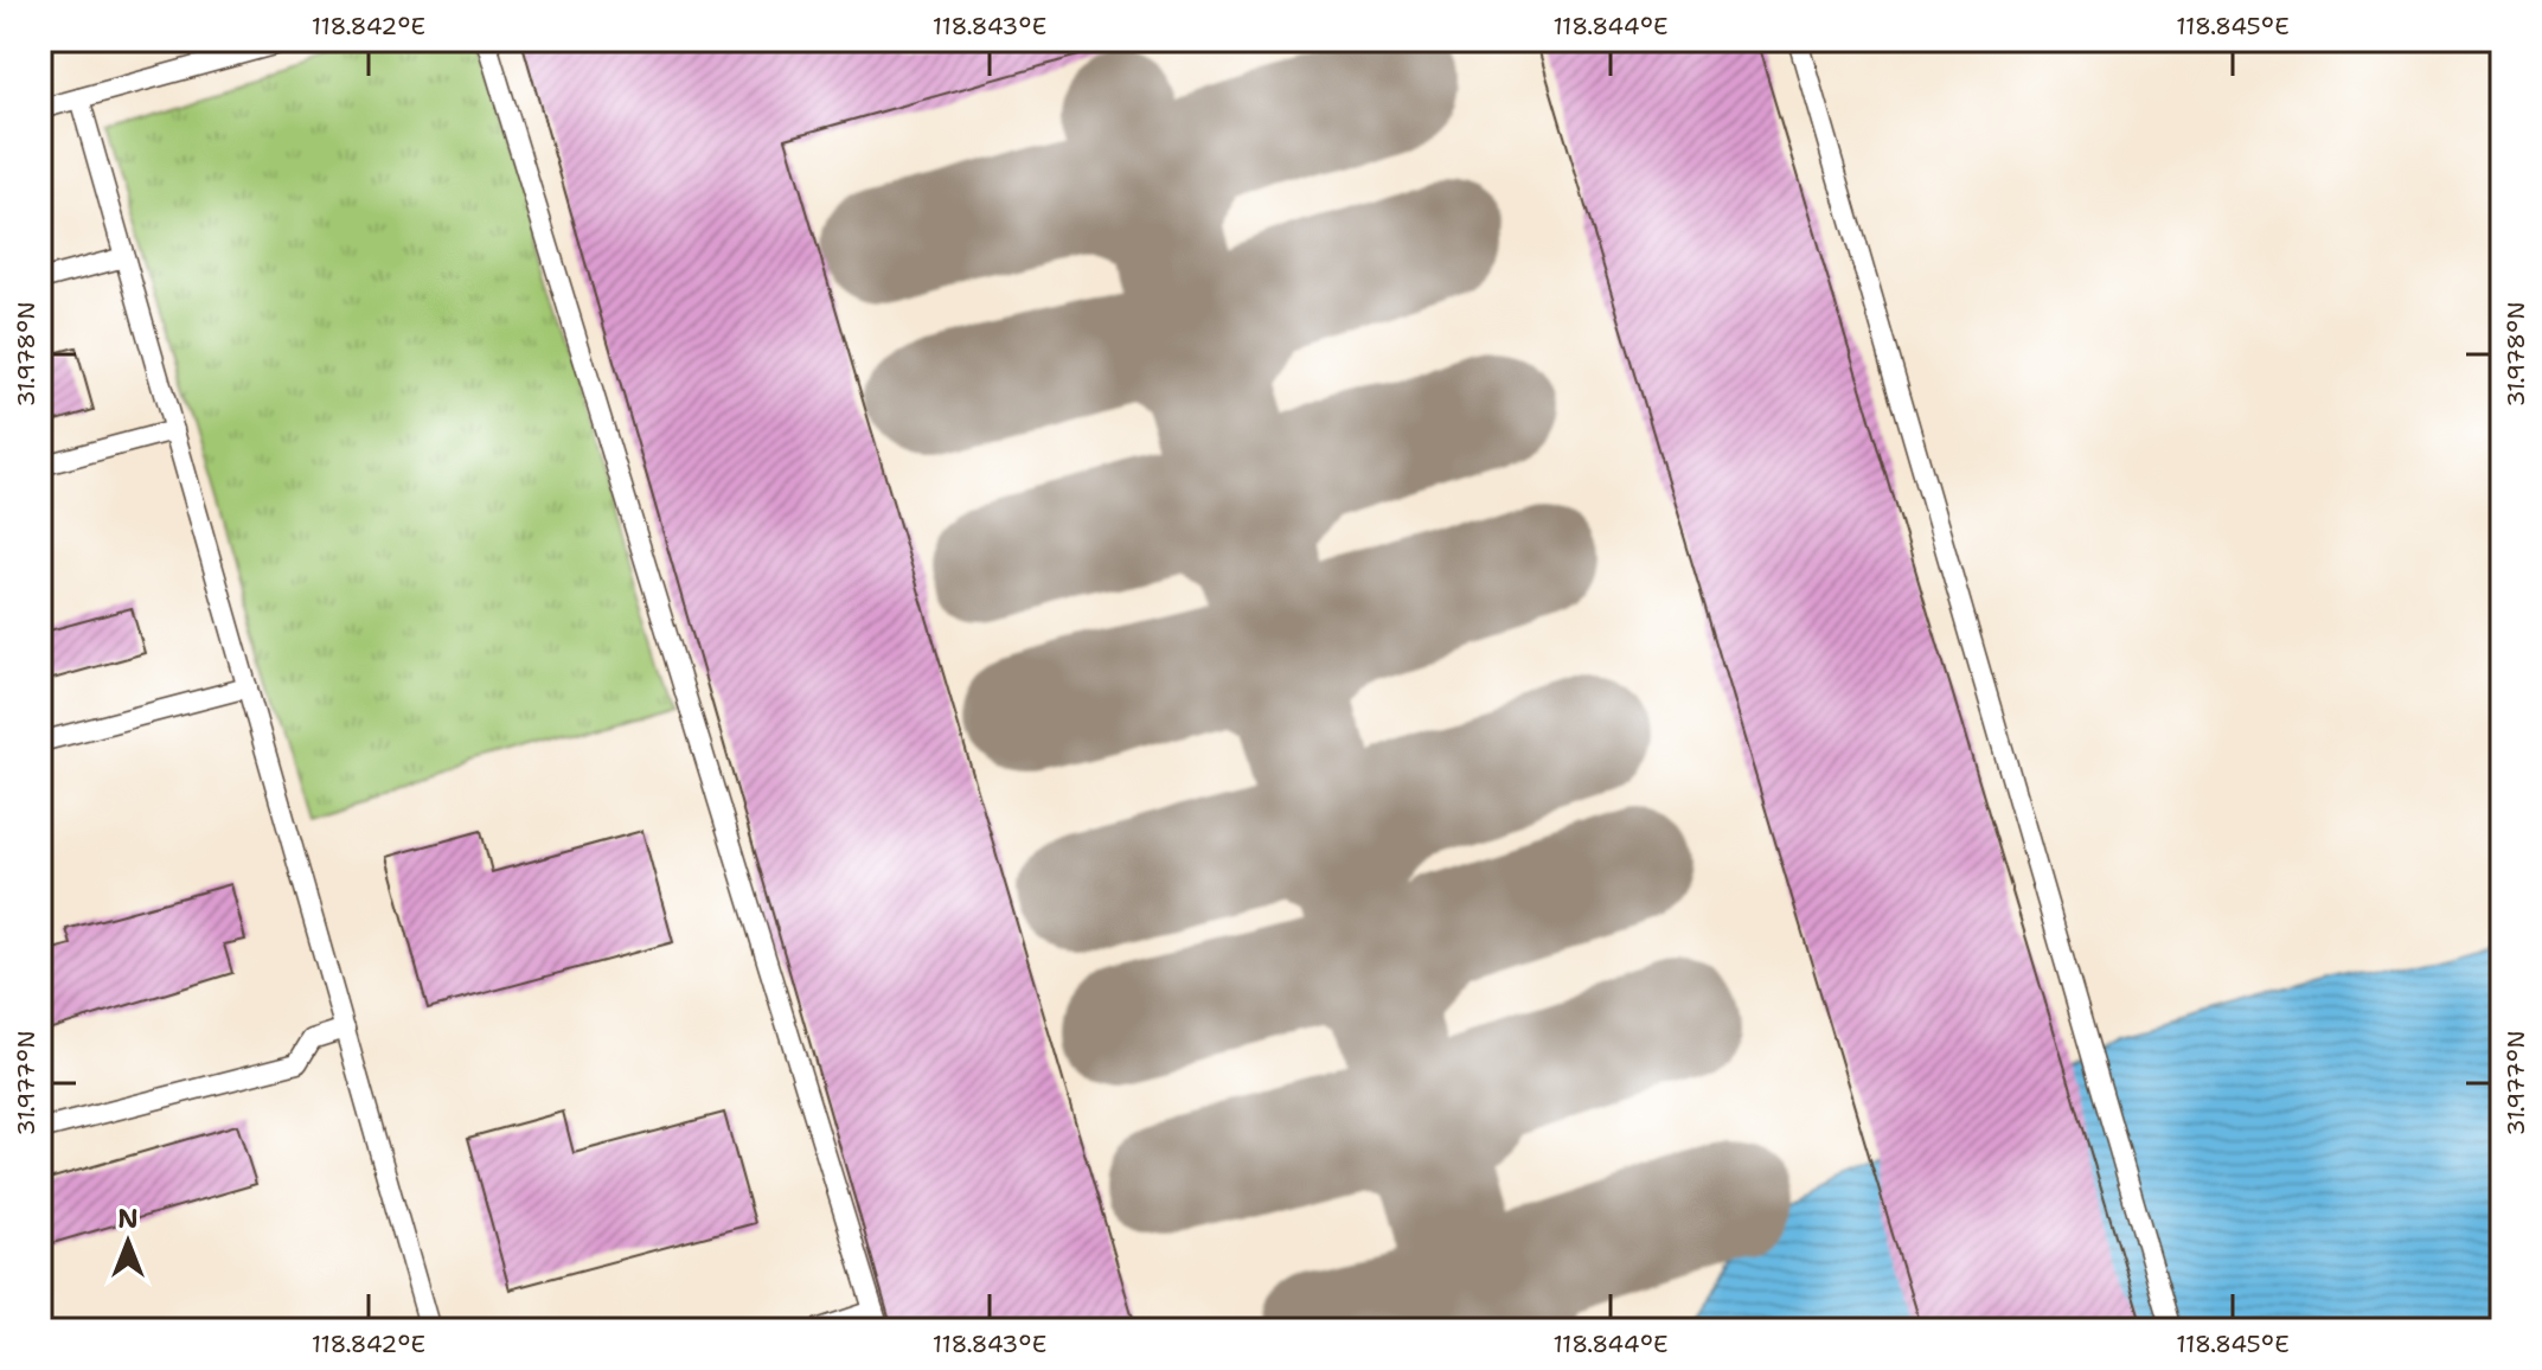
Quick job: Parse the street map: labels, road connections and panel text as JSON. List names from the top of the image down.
{
  "north": "top",
  "coordinates": [
    "118.842°E",
    "118.843°E",
    "118.844°E",
    "118.845°E",
    "31.978°N",
    "31.977°N"
  ]
}
